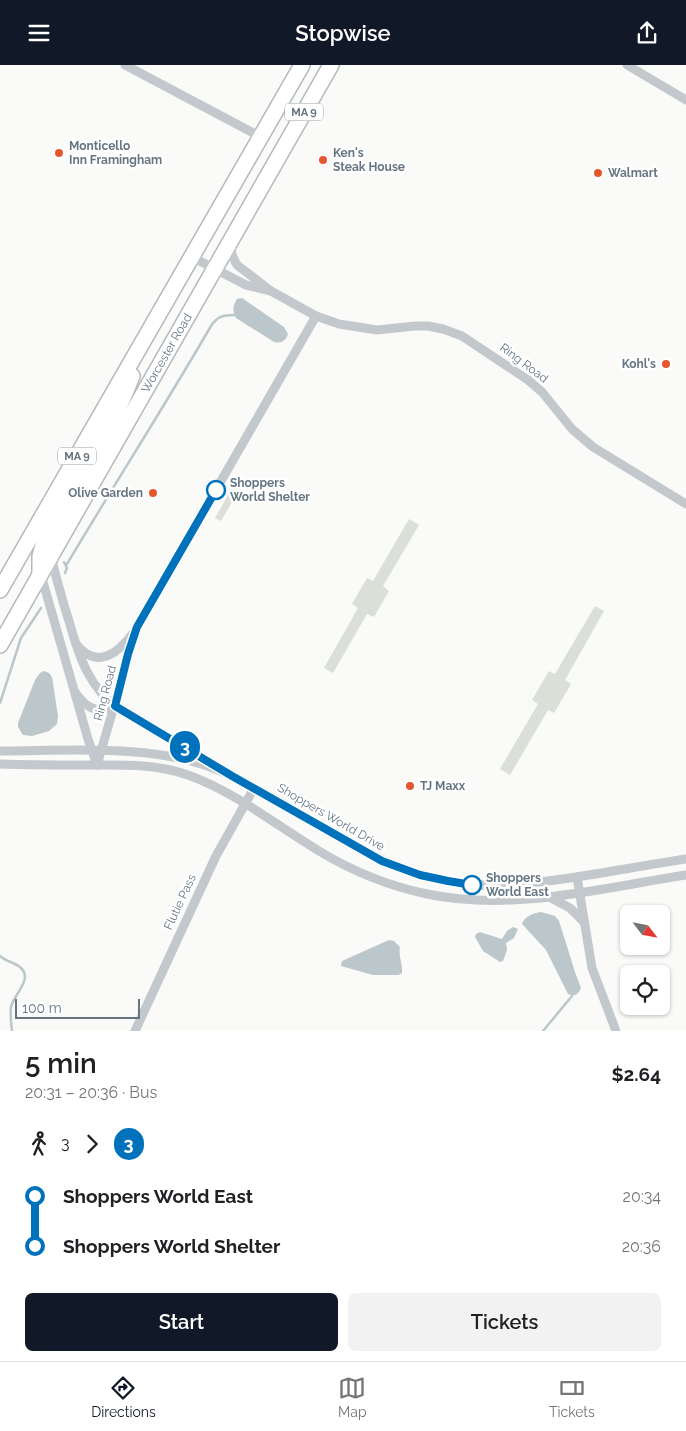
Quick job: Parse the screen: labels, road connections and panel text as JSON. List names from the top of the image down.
{
  "streets": {
    "highway": ["MA 9", "Worcester Road"],
    "street": ["Ring Road", "Shoppers World Drive", "Flutie Pass"]
  },
  "crossings": [
    ["Worcester Road", "Ring Road"],
    ["Worcester Road", "Shoppers World Drive"],
    ["Ring Road", "Shoppers World Drive"],
    ["Shoppers World Drive", "Flutie Pass"]
  ],
  "places": [
    "Monticello Inn Framingham",
    "Ken's Steak House",
    "Walmart",
    "Kohl's",
    "Shoppers World Shelter",
    "Olive Garden",
    "TJ Maxx",
    "Shoppers World East"
  ],
  "lines": ["bus line 3"],
  "scale_bar": "100 m",
  "north": "bottom right",
  "page": {
    "header": "Stopwise",
    "on_map": "3",
    "scale": "100 m",
    "heading": ["5 min", "20:31 – 20:36 · Bus", "$2.64"],
    "legs": ["3", "3"],
    "list": [
      {
        "name": "Shoppers World East",
        "value": "20:34"
      },
      {
        "name": "Shoppers World Shelter",
        "value": "20:36"
      }
    ],
    "buttons": ["Start", "Tickets"],
    "tabs": ["Directions", "Map", "Tickets"]
  }
}
